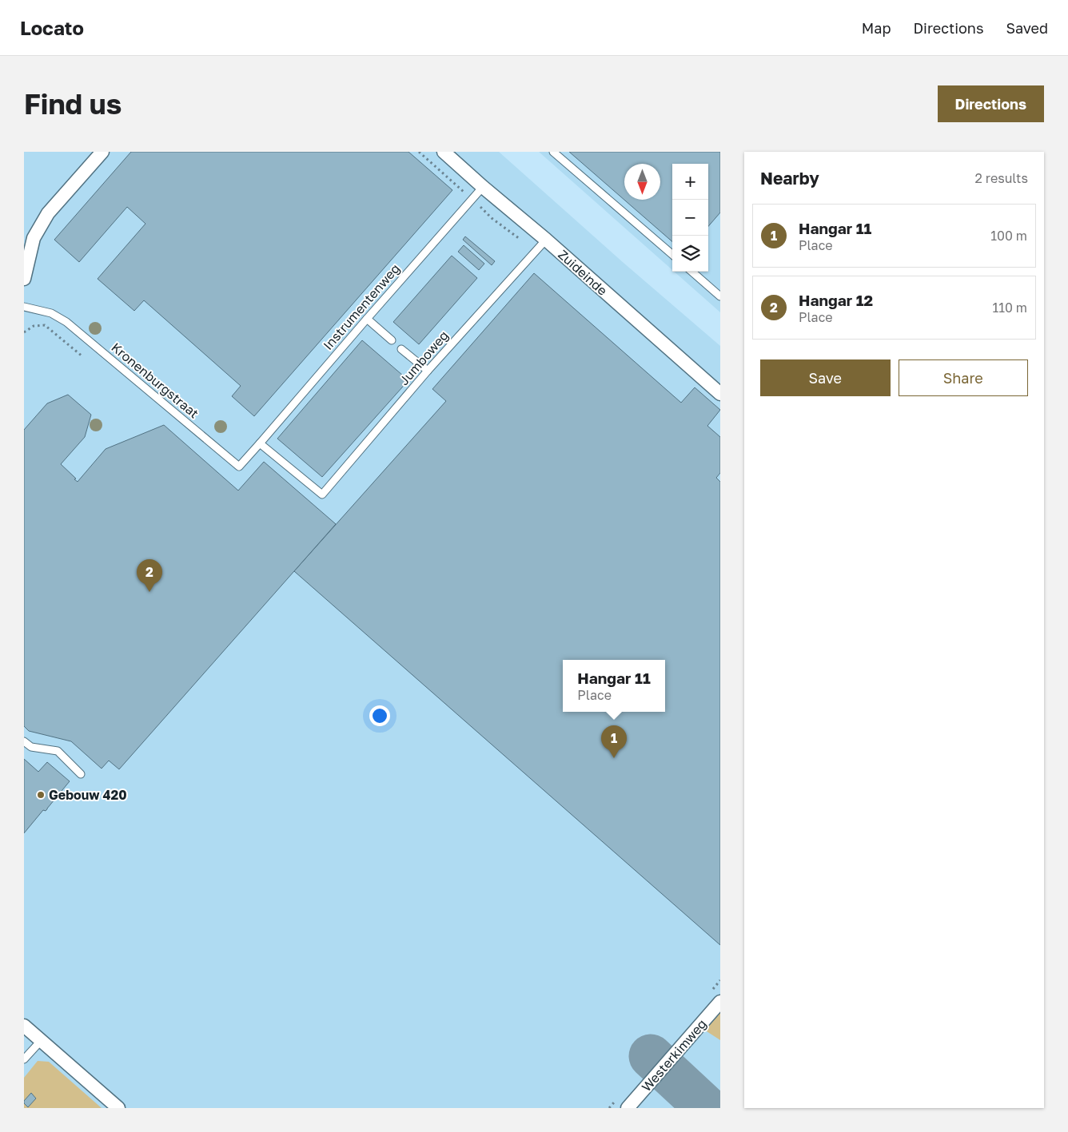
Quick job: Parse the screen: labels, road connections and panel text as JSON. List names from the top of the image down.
{
  "streets": {
    "street": ["Zuideinde", "Westerkimweg"],
    "lane": ["Instrumentenweg", "Jumboweg", "Kronenburgstraat"]
  },
  "crossings": [
    ["Zuideinde", "Instrumentenweg"],
    ["Zuideinde", "Jumboweg"],
    ["Instrumentenweg", "Jumboweg"],
    ["Instrumentenweg", "Kronenburgstraat"],
    ["Jumboweg", "Kronenburgstraat"]
  ],
  "places": ["Gebouw 420"],
  "north": "bottom",
  "page": {
    "header": "Locato",
    "nav": ["Map", "Directions", "Saved"],
    "buttons": [
      "Directions",
      ["Save", "Share"]
    ],
    "title": "Find us",
    "heading": ["Nearby", "2 results"],
    "map_buttons": ["+", "−"],
    "list": [
      {
        "mark": "1",
        "name": "Hangar 11",
        "note": "Place",
        "value": "100 m"
      },
      {
        "mark": "2",
        "name": "Hangar 12",
        "note": "Place",
        "value": "110 m"
      }
    ],
    "pins": ["2", "1"],
    "popup": ["Hangar 11", "Place"]
  }
}
